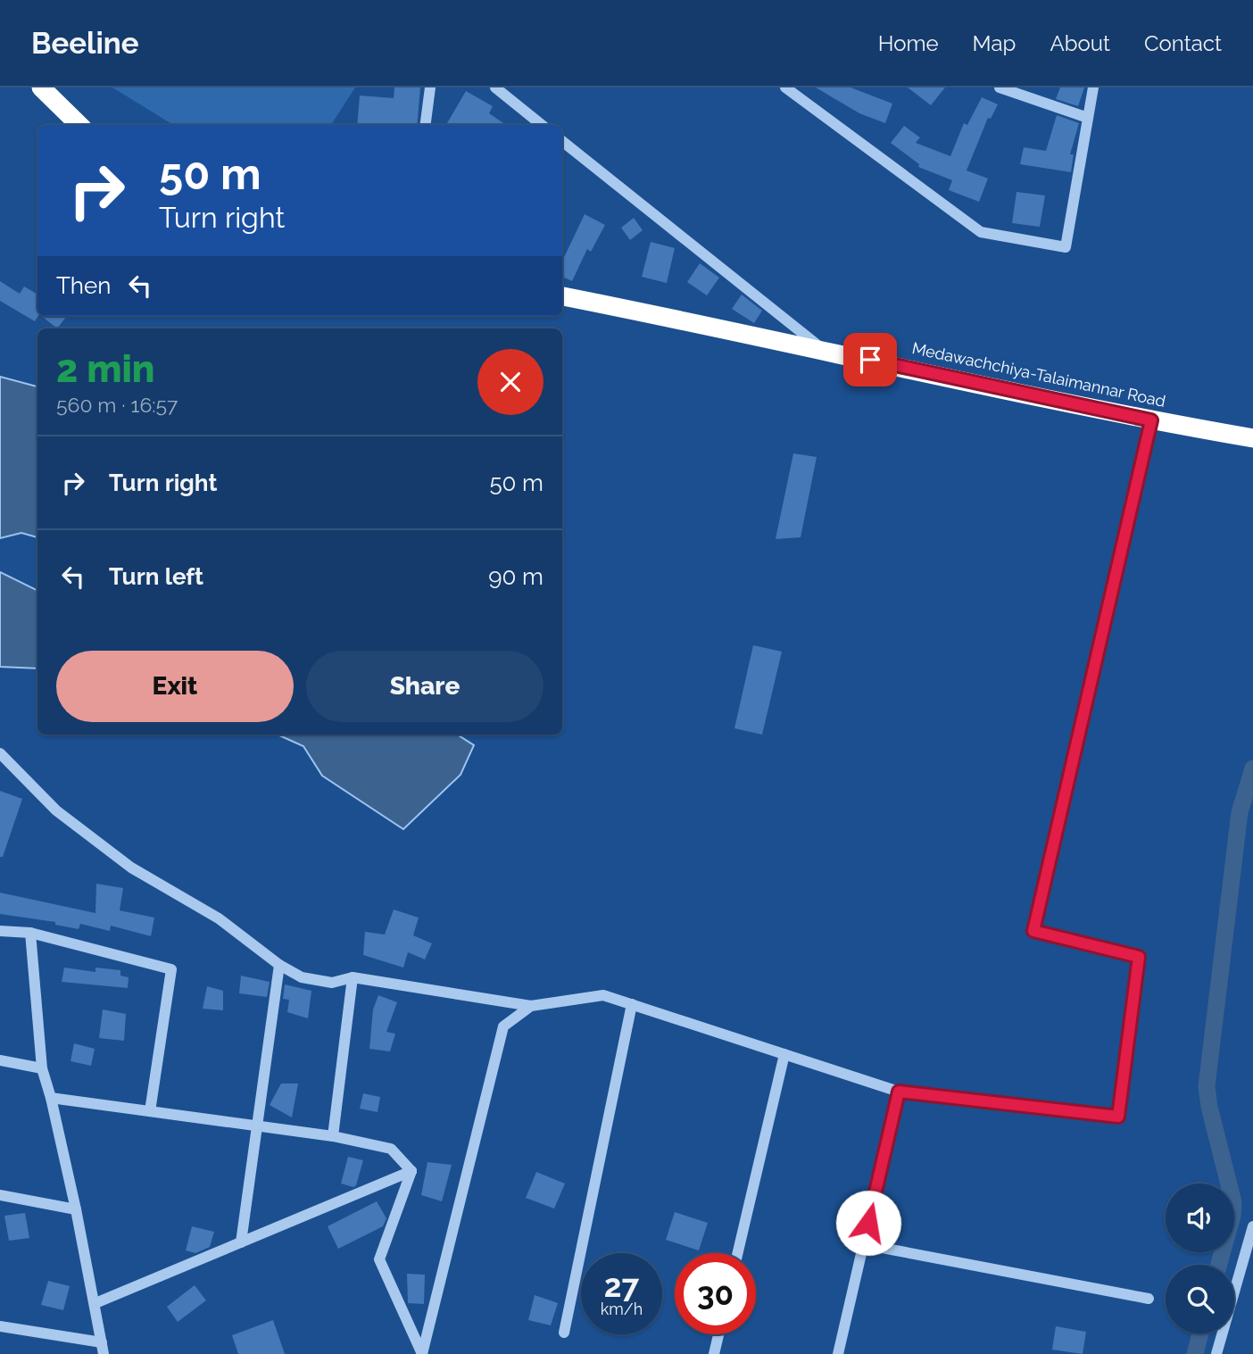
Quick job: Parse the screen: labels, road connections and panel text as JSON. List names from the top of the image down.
{
  "streets": {
    "highway": ["Medawachchiya-Talaimannar Road"]
  },
  "page": {
    "header": "Beeline",
    "nav": [
      "Home",
      "Map",
      "About",
      "Contact"
    ],
    "turn": ["50 m", "Turn right"],
    "then": "Then",
    "heading": ["2 min", "560 m · 16:57"],
    "list": [
      {
        "name": "Turn right",
        "value": "50 m"
      },
      {
        "name": "Turn left",
        "value": "90 m"
      }
    ],
    "buttons": ["Exit", "Share"],
    "speed": "27 km/h",
    "limit": "30"
  }
}
